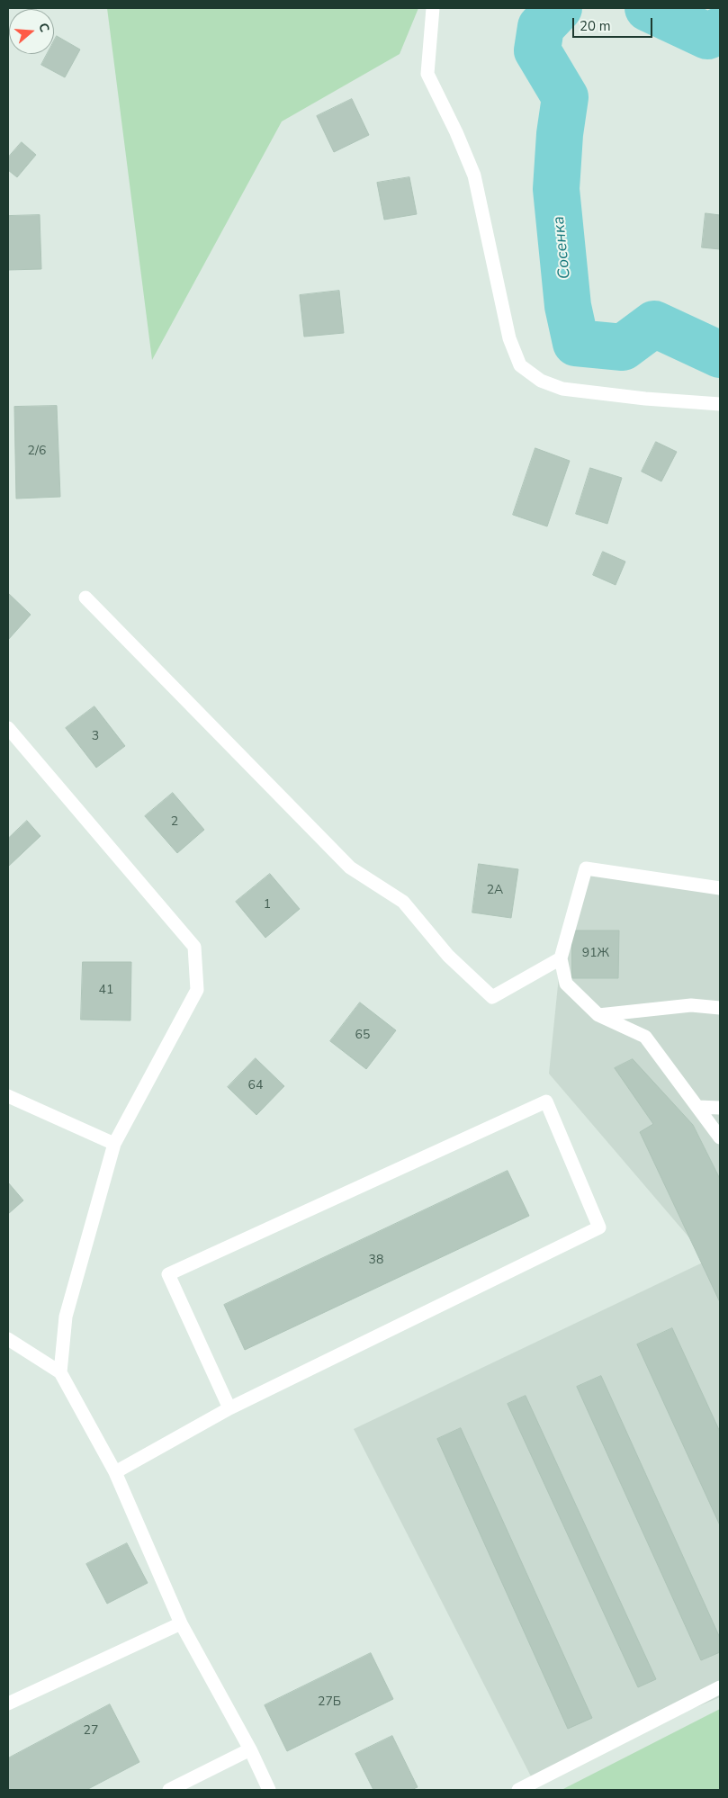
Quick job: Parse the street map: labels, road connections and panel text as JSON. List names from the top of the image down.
{
  "water": ["Сосенка"],
  "house_numbers": [
    "2/6",
    "3",
    "2",
    "2А",
    "1",
    "91Ж",
    "41",
    "65",
    "64",
    "38",
    "27Б",
    "27"
  ],
  "scale_bar": "20 m",
  "north": "right"
}
